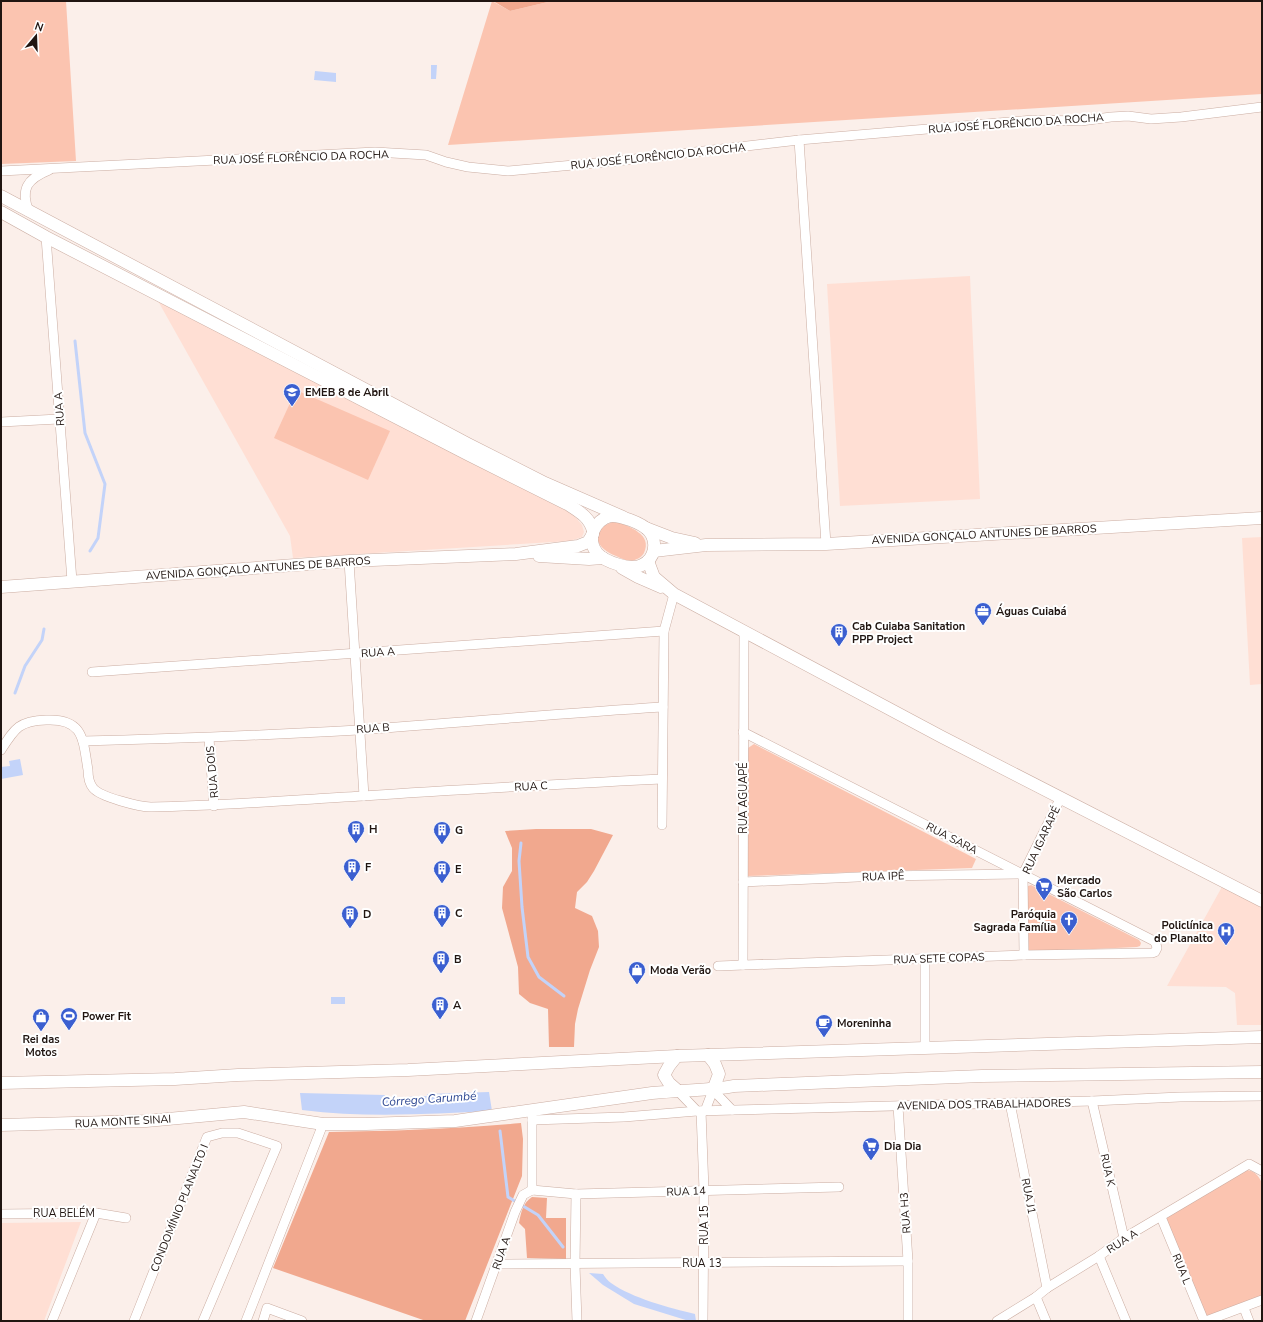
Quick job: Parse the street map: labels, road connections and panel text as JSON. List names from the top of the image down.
{
  "streets": {
    "main road": ["AVENIDA GONÇALO ANTUNES DE BARROS", "RUA MONTE SINAI"],
    "street": [
      "RUA JOSÉ FLORÊNCIO DA ROCHA",
      "RUA A",
      "RUA B",
      "RUA DOIS",
      "RUA C",
      "RUA AGUAPÉ",
      "RUA SARA",
      "RUA IGARAPÉ",
      "RUA IPÊ",
      "RUA SETE COPAS",
      "AVENIDA DOS TRABALHADORES",
      "RUA K",
      "RUA 14",
      "RUA J1",
      "CONDOMÍNIO PLANALTO I",
      "RUA BELÉM",
      "RUA H3",
      "RUA 15",
      "RUA 13",
      "RUA L"
    ]
  },
  "crossings": [
    ["RUA A", "AVENIDA GONÇALO ANTUNES DE BARROS"],
    ["RUA A", "RUA K"],
    ["RUA A", "RUA 14"],
    ["RUA A", "RUA J1"],
    ["RUA A", "RUA 13"],
    ["RUA A", "RUA L"],
    ["RUA B", "RUA DOIS"],
    ["RUA B", "RUA C"],
    ["RUA DOIS", "RUA C"],
    ["RUA AGUAPÉ", "RUA SARA"],
    ["RUA AGUAPÉ", "RUA IPÊ"],
    ["RUA AGUAPÉ", "RUA SETE COPAS"],
    ["RUA SARA", "RUA IGARAPÉ"],
    ["RUA SARA", "RUA IPÊ"],
    ["RUA SARA", "RUA SETE COPAS"],
    ["RUA IGARAPÉ", "RUA IPÊ"],
    ["RUA IGARAPÉ", "RUA SETE COPAS"],
    ["AVENIDA DOS TRABALHADORES", "RUA MONTE SINAI"],
    ["AVENIDA DOS TRABALHADORES", "RUA K"],
    ["AVENIDA DOS TRABALHADORES", "RUA J1"],
    ["AVENIDA DOS TRABALHADORES", "RUA H3"],
    ["AVENIDA DOS TRABALHADORES", "RUA 15"],
    ["RUA MONTE SINAI", "RUA 15"],
    ["RUA 14", "RUA 15"],
    ["RUA H3", "RUA 13"],
    ["RUA 15", "RUA 13"]
  ],
  "water": ["Córrego Carumbé"],
  "places": {
    "school or university": ["EMEB 8 de Abril"],
    "office": ["Águas Cuiabá"],
    "building": [
      "Cab Cuiaba Sanitation PPP Project",
      "H",
      "G",
      "F",
      "E",
      "C",
      "D",
      "B",
      "A"
    ],
    "supermarket": ["Mercado São Carlos", "Dia Dia"],
    "church": ["Paróquia Sagrada Família"],
    "hospital": ["Policlínica do Planalto"],
    "shop": ["Moda Verão", "Rei das Motos"],
    "sports": ["Power Fit"],
    "cafe": ["Moreninha"]
  },
  "north": "top"
}
